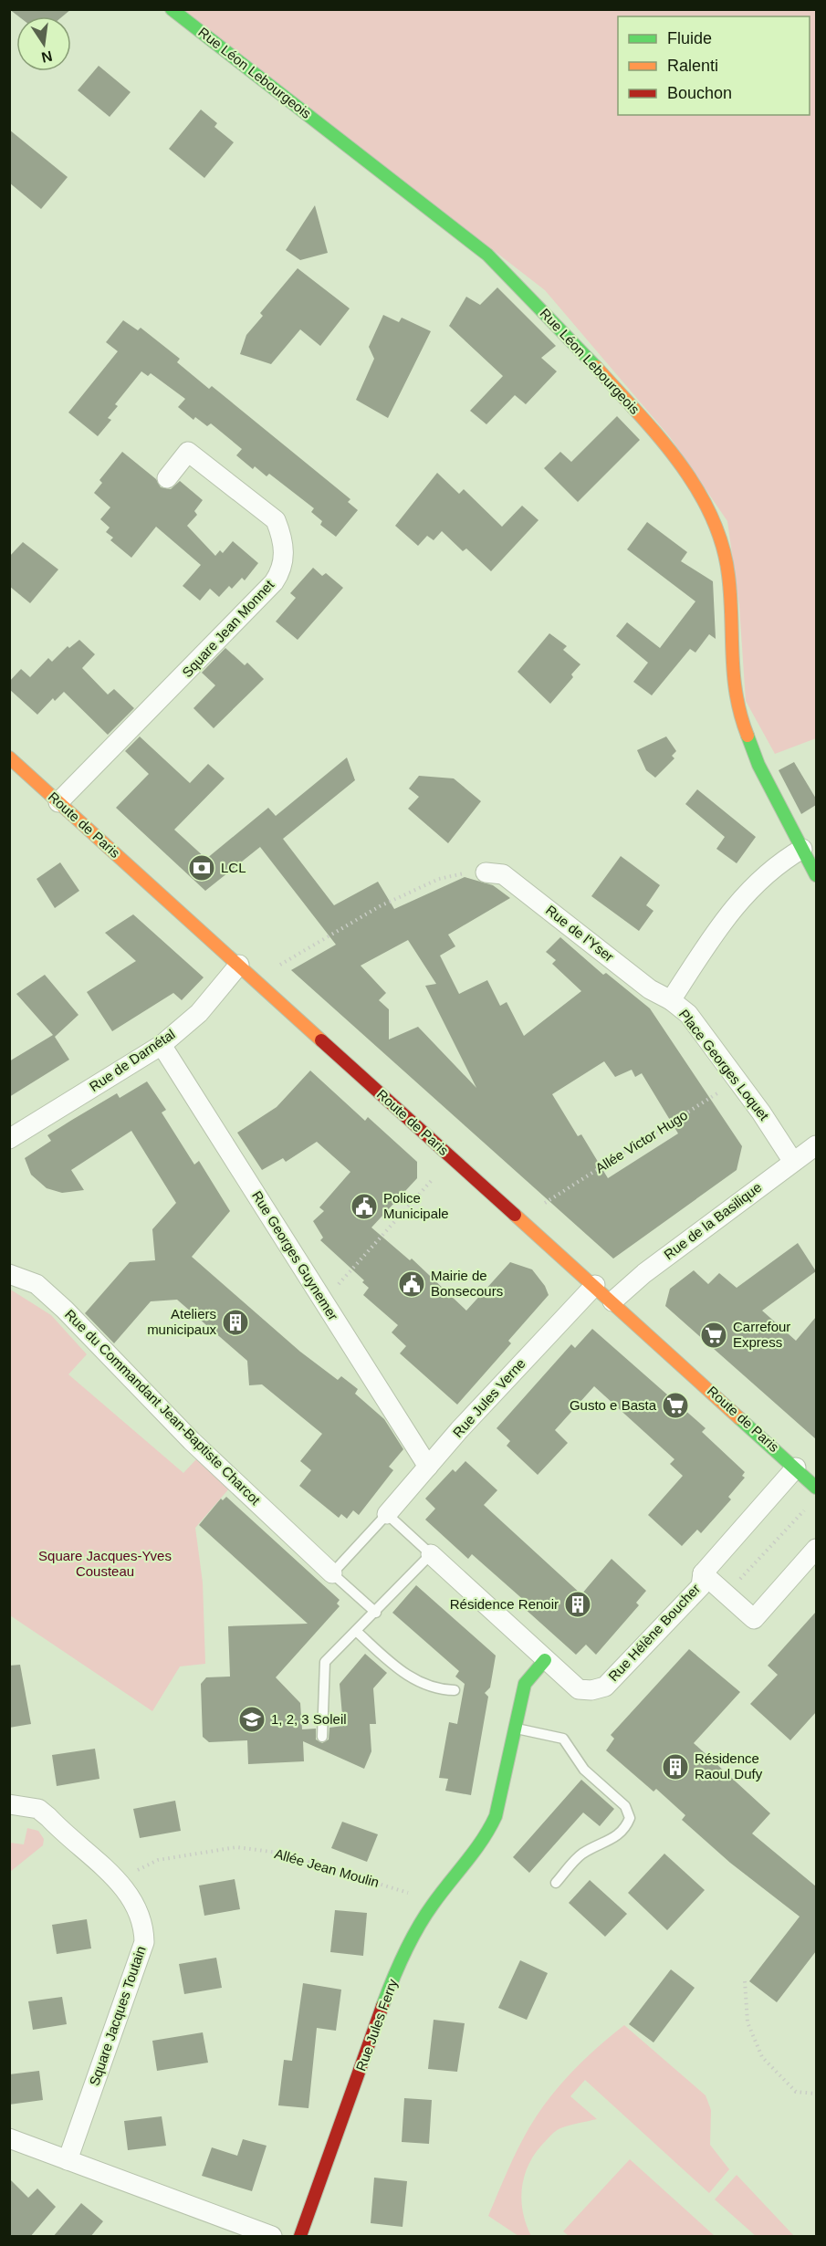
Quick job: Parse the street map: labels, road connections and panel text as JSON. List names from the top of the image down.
{
  "streets": {
    "street": [
      "Rue Léon Lebourgeois",
      "Square Jean Monnet",
      "Route de Paris",
      "Rue de l'Yser",
      "Rue de Darnétal",
      "Place Georges Loquet",
      "Rue de la Basilique",
      "Rue Georges Guynemer",
      "Rue Jules Verne",
      "Rue du Commandant Jean-Baptiste Charcot",
      "Rue Hélène Boucher",
      "Square Jacques Toutain",
      "Rue Jules Ferry"
    ],
    "path": ["Allée Victor Hugo", "Allée Jean Moulin"]
  },
  "crossings": [
    ["Rue Léon Lebourgeois", "Place Georges Loquet"],
    ["Square Jean Monnet", "Route de Paris"],
    ["Route de Paris", "Rue de Darnétal"],
    ["Route de Paris", "Rue de la Basilique"],
    ["Route de Paris", "Rue Jules Verne"],
    ["Route de Paris", "Rue Hélène Boucher"],
    ["Rue de l'Yser", "Place Georges Loquet"],
    ["Rue de Darnétal", "Rue Georges Guynemer"],
    ["Place Georges Loquet", "Allée Victor Hugo"],
    ["Place Georges Loquet", "Rue de la Basilique"],
    ["Rue Georges Guynemer", "Rue Jules Verne"]
  ],
  "parks": ["Square Jacques-Yves Cousteau"],
  "places": {
    "bank": ["LCL"],
    "public building": ["Police Municipale", "Mairie de Bonsecours"],
    "building": ["Ateliers municipaux", "Résidence Renoir", "Résidence Raoul Dufy"],
    "supermarket": ["Carrefour Express", "Gusto e Basta"],
    "school or university": ["1, 2, 3 Soleil"]
  },
  "legend": ["Fluide", "Ralenti", "Bouchon"],
  "north": "bottom"
}
